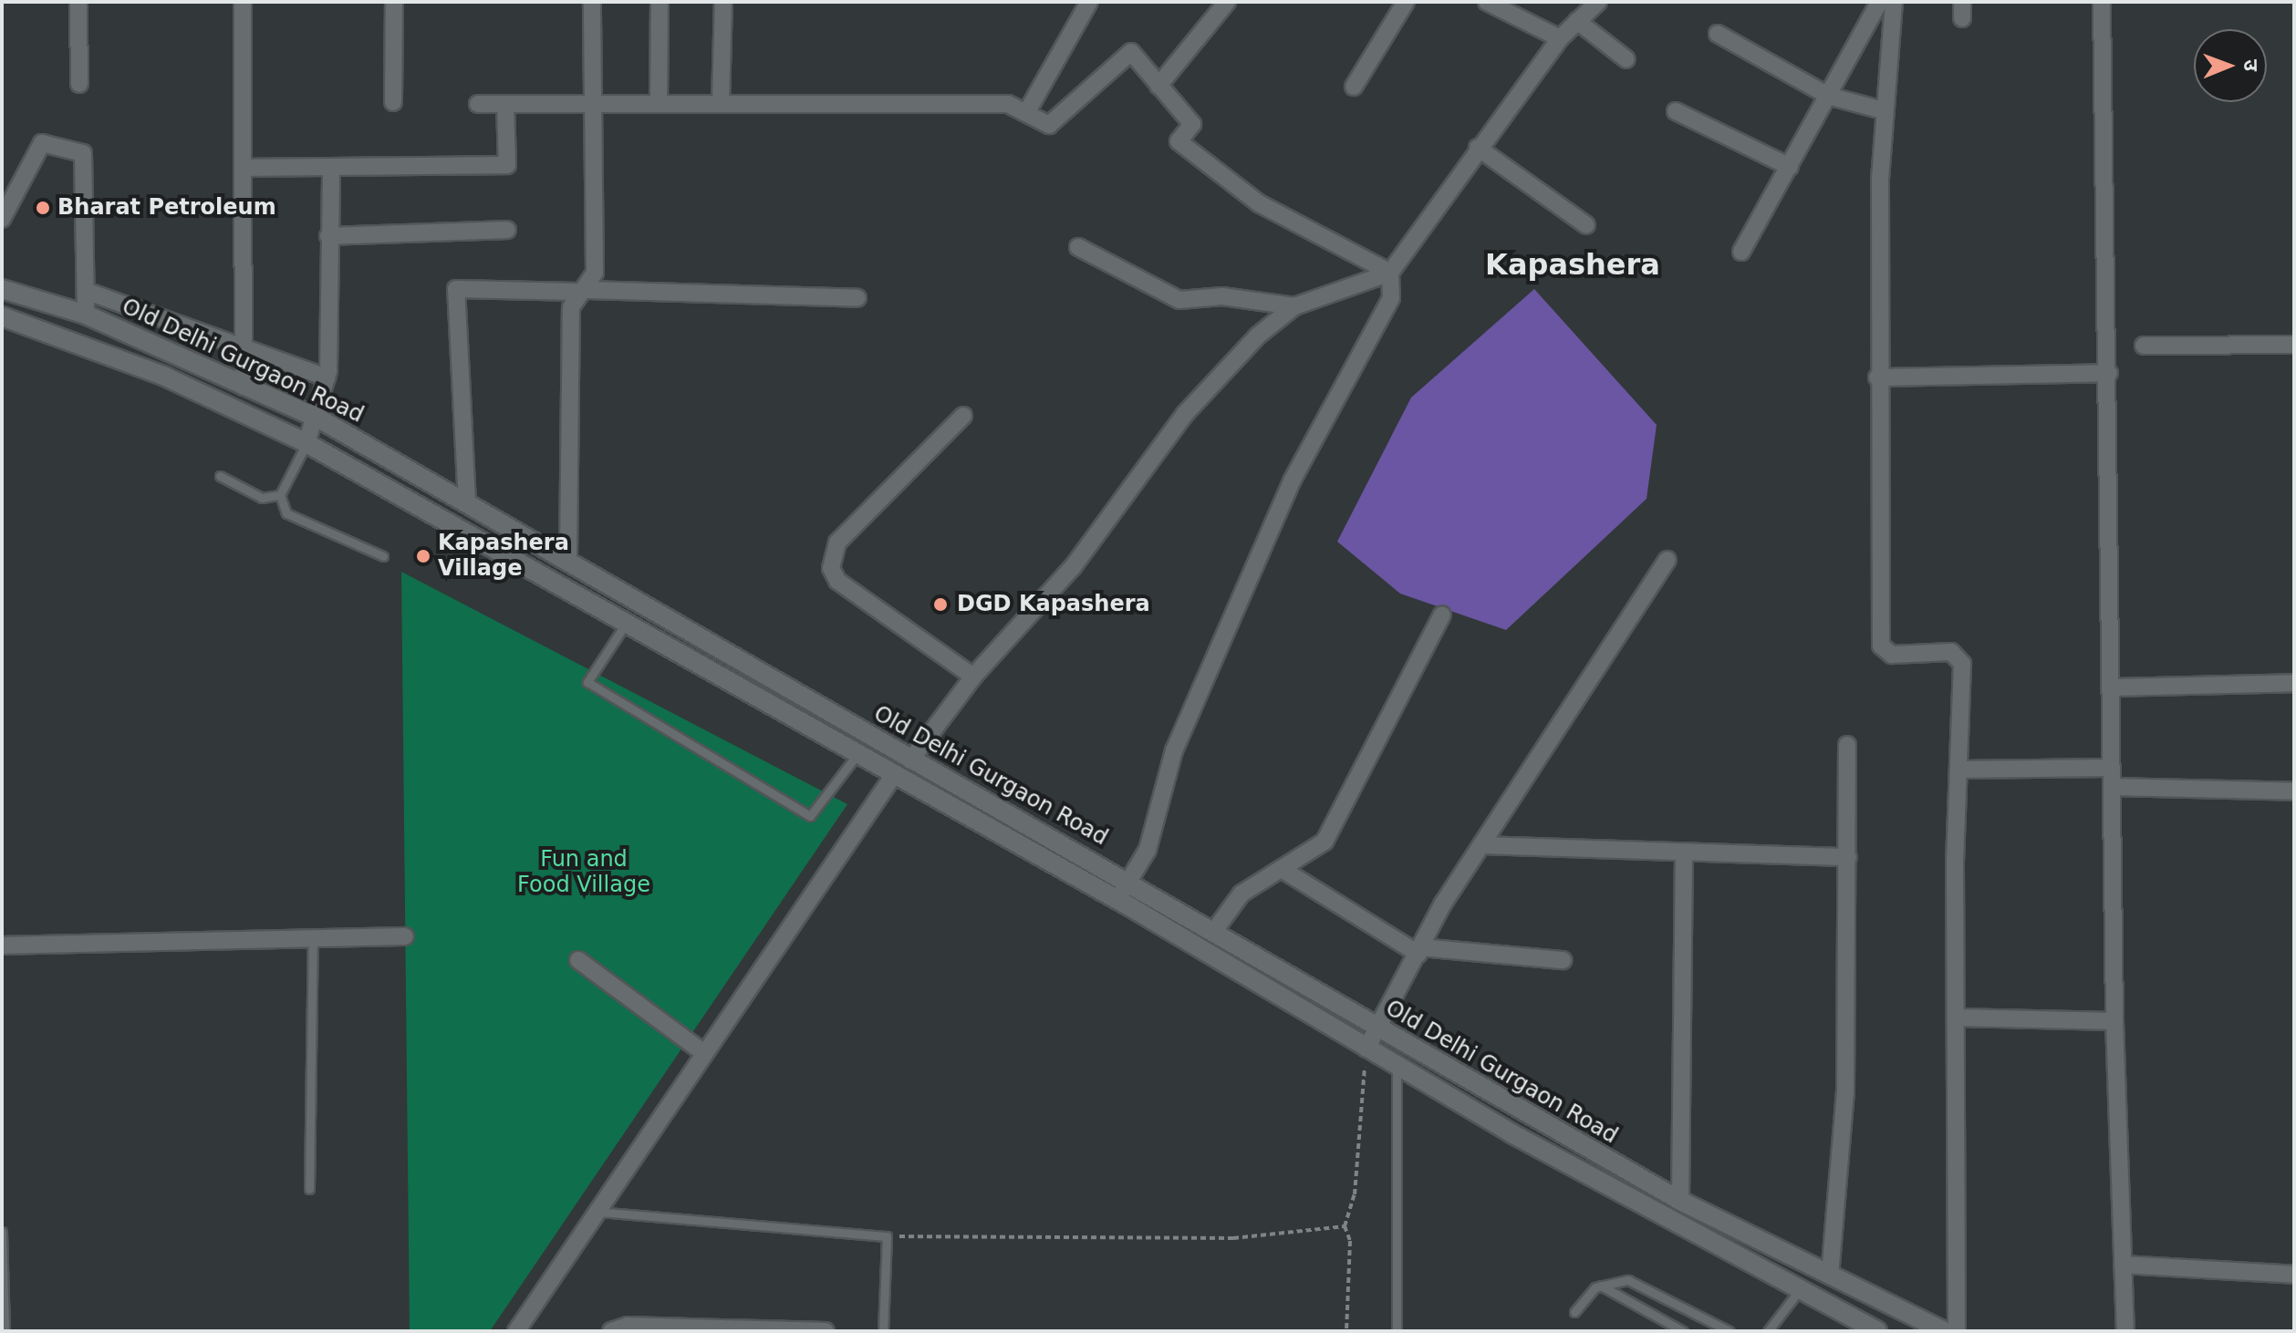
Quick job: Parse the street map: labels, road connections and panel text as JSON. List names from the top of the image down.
{
  "streets": {
    "main road": ["Old Delhi Gurgaon Road"]
  },
  "districts": ["Kapashera"],
  "parks": ["Fun and Food Village"],
  "places": ["Bharat Petroleum", "Kapashera Village", "DGD Kapashera"],
  "north": "right"
}
